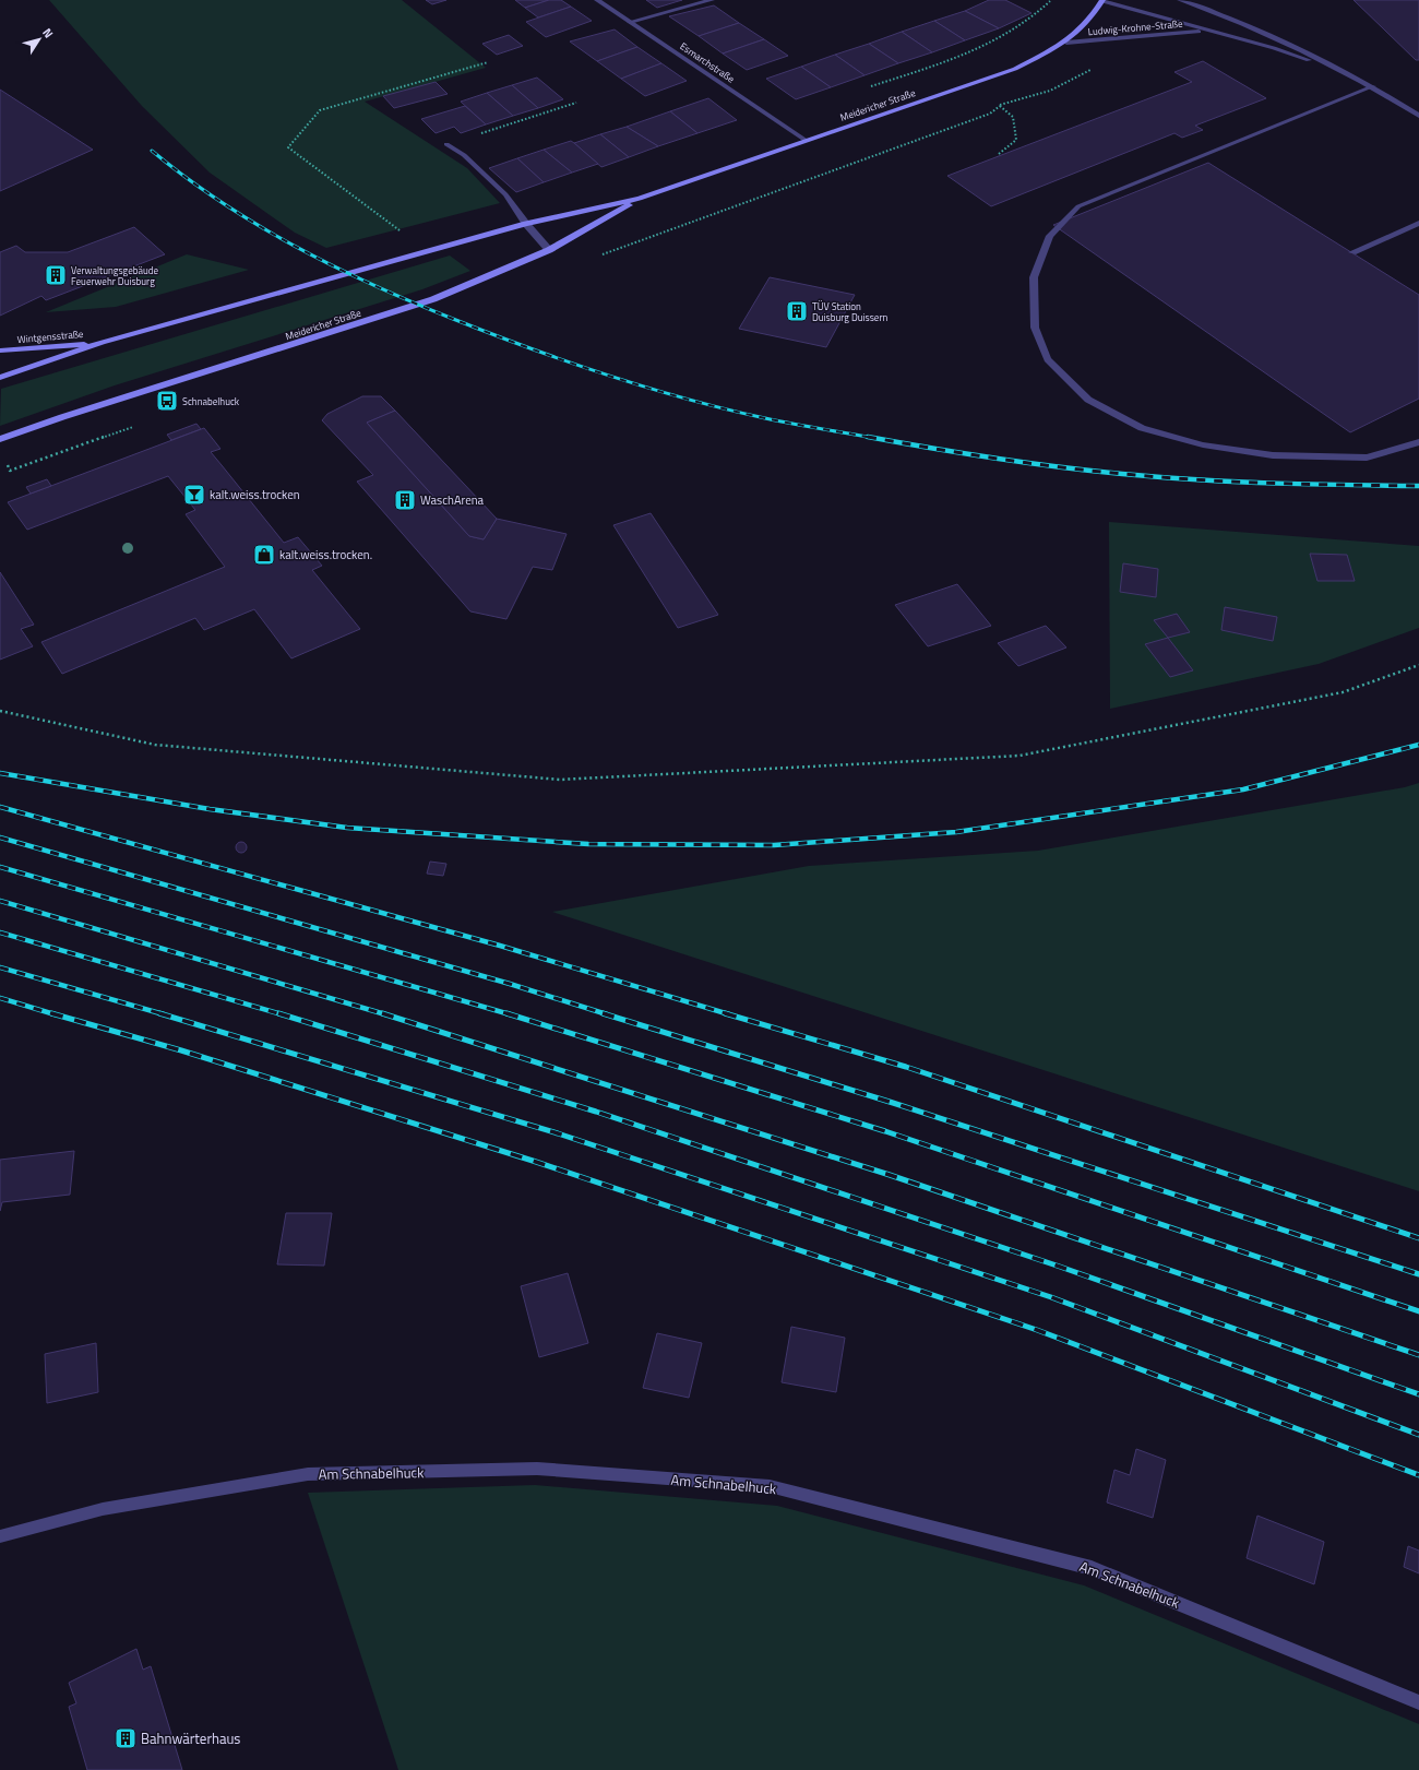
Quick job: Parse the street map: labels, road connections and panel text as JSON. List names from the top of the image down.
{
  "streets": {
    "main road": ["Meidericher Straße", "Wintgensstraße"],
    "street": ["Ludwig-Krohne-Straße", "Esmarchstraße", "Am Schnabelhuck"]
  },
  "crossings": [
    ["Ludwig-Krohne-Straße", "Meidericher Straße"],
    ["Esmarchstraße", "Meidericher Straße"],
    ["Meidericher Straße", "Wintgensstraße"]
  ],
  "places": {
    "building": [
      "Verwaltungsgebäude Feuerwehr Duisburg",
      "TÜV Station Duisburg Duissern",
      "WaschArena",
      "Bahnwärterhaus"
    ],
    "bus stop": ["Schnabelhuck"],
    "bar": ["kalt.weiss.trocken"],
    "shop": ["kalt.weiss.trocken."]
  },
  "north": "top right"
}
